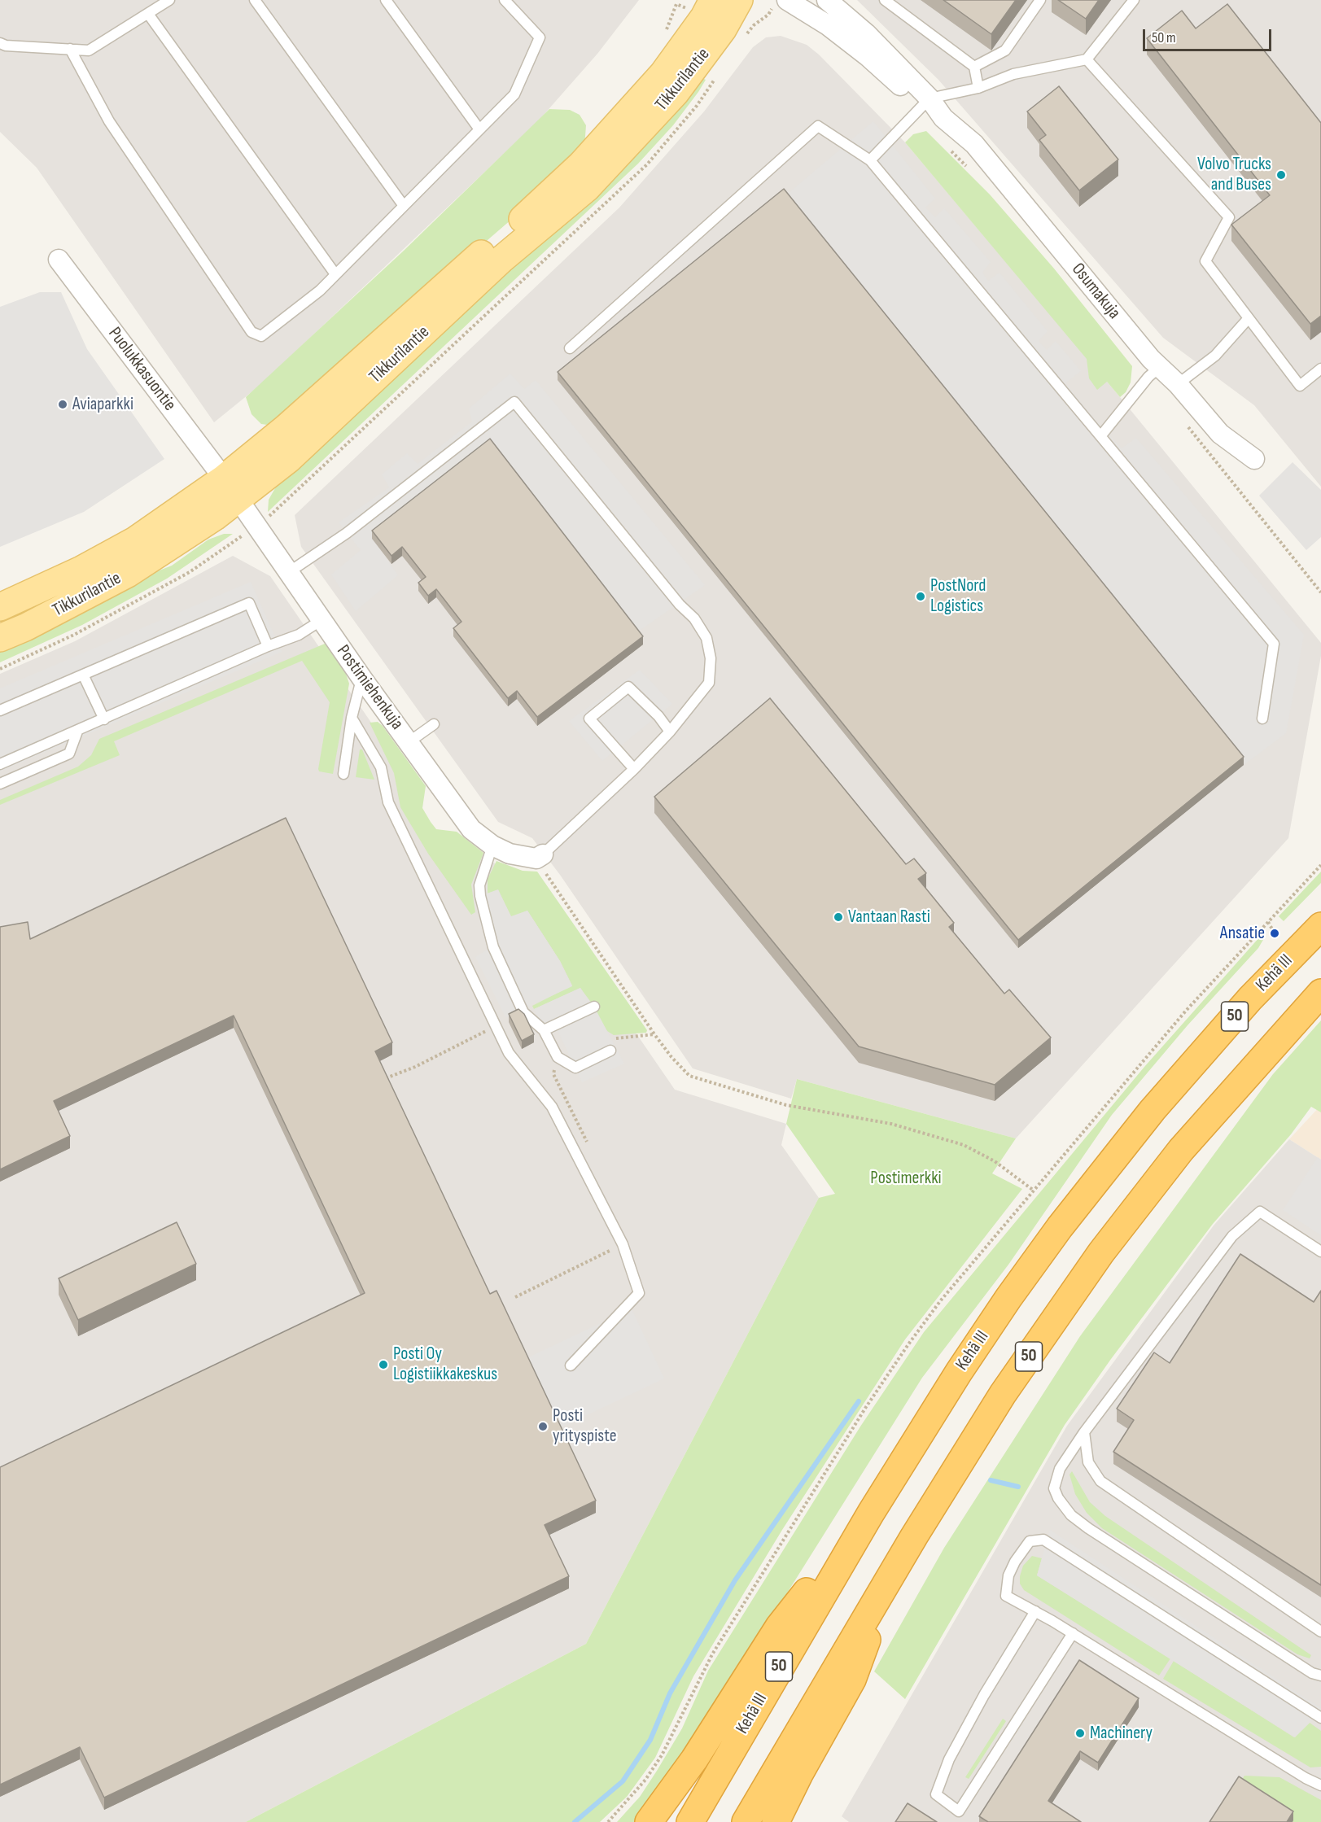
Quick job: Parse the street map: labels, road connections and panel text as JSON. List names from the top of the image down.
{
  "streets": {
    "highway": ["Kehä III", "50"],
    "main road": ["Tikkurilantie"],
    "street": ["Osumakuja", "Puolukkasuontie", "Postimiehenkuja"]
  },
  "crossings": [
    ["Tikkurilantie", "Puolukkasuontie"],
    ["Tikkurilantie", "Postimiehenkuja"],
    ["Puolukkasuontie", "Postimiehenkuja"]
  ],
  "parks": ["Postimerkki"],
  "places": [
    "Volvo Trucks and Buses",
    "Aviaparkki",
    "PostNord Logistics",
    "Vantaan Rasti",
    "Ansatie",
    "Posti Oy Logistiikkakeskus",
    "Posti yrityspiste",
    "Machinery"
  ],
  "scale_bar": "50 m"
}
